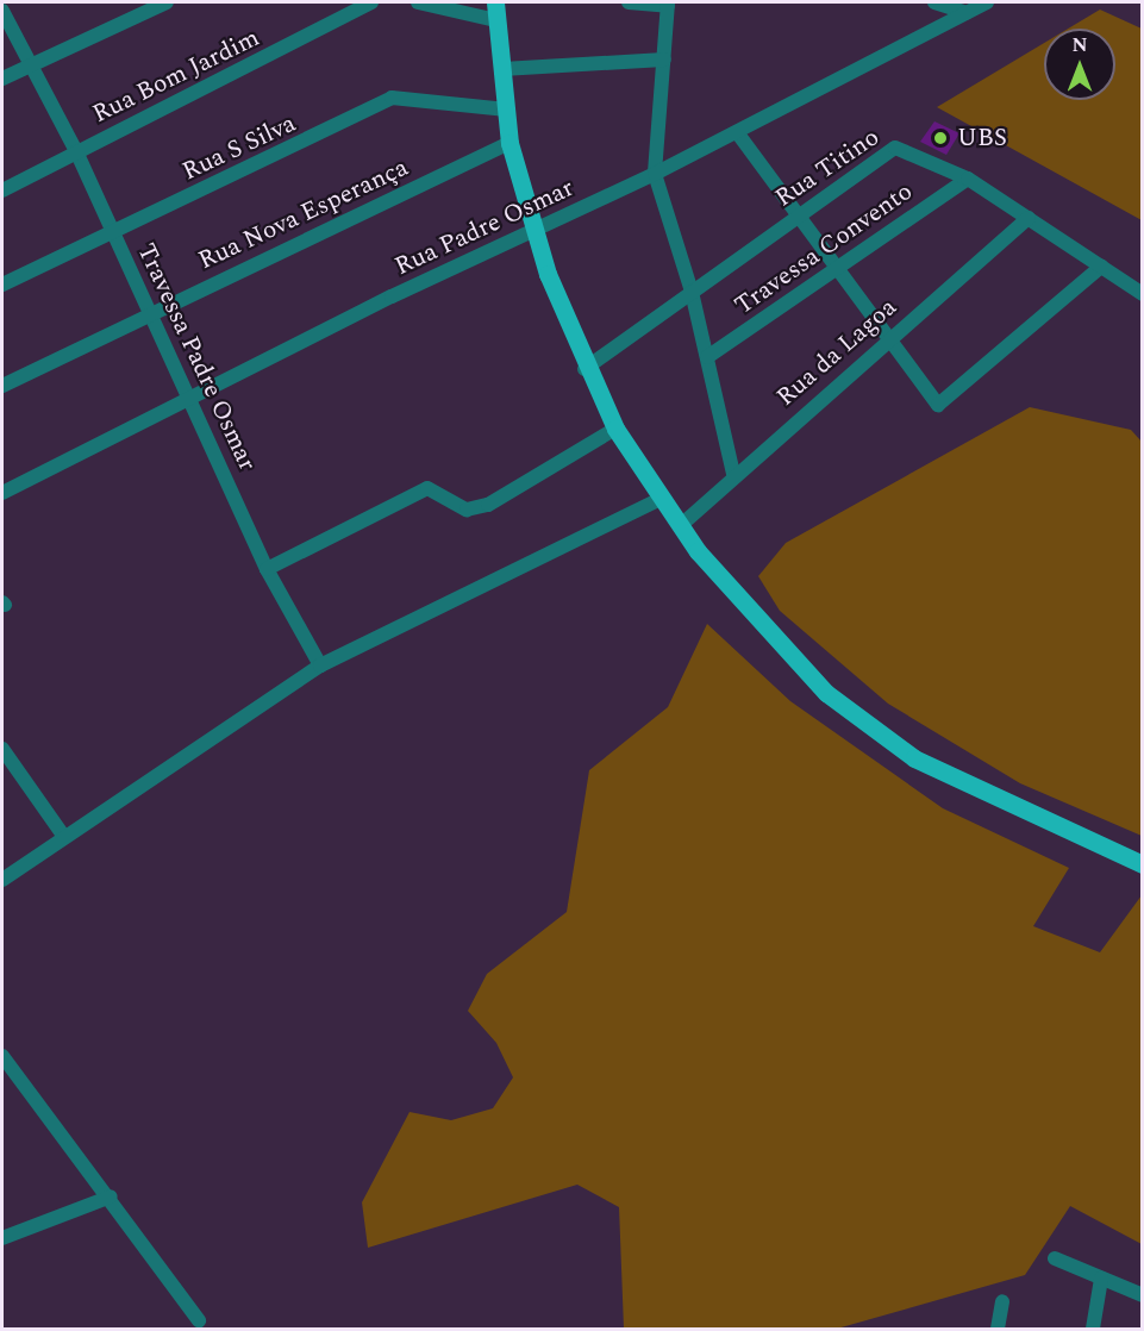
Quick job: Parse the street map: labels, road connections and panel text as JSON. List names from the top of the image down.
{
  "streets": {
    "street": [
      "Rua Bom Jardim",
      "Rua S Silva",
      "Rua Titino",
      "Rua Nova Esperança",
      "Rua Padre Osmar",
      "Travessa Convento",
      "Rua da Lagoa",
      "Travessa Padre Osmar"
    ]
  },
  "crossings": [
    ["Rua Bom Jardim", "Travessa Padre Osmar"],
    ["Rua S Silva", "Travessa Padre Osmar"],
    ["Rua Titino", "Travessa Convento"],
    ["Rua Titino", "Rua da Lagoa"],
    ["Rua Nova Esperança", "Travessa Padre Osmar"],
    ["Rua Padre Osmar", "Travessa Padre Osmar"]
  ],
  "places": ["UBS"],
  "north": "top"
}
